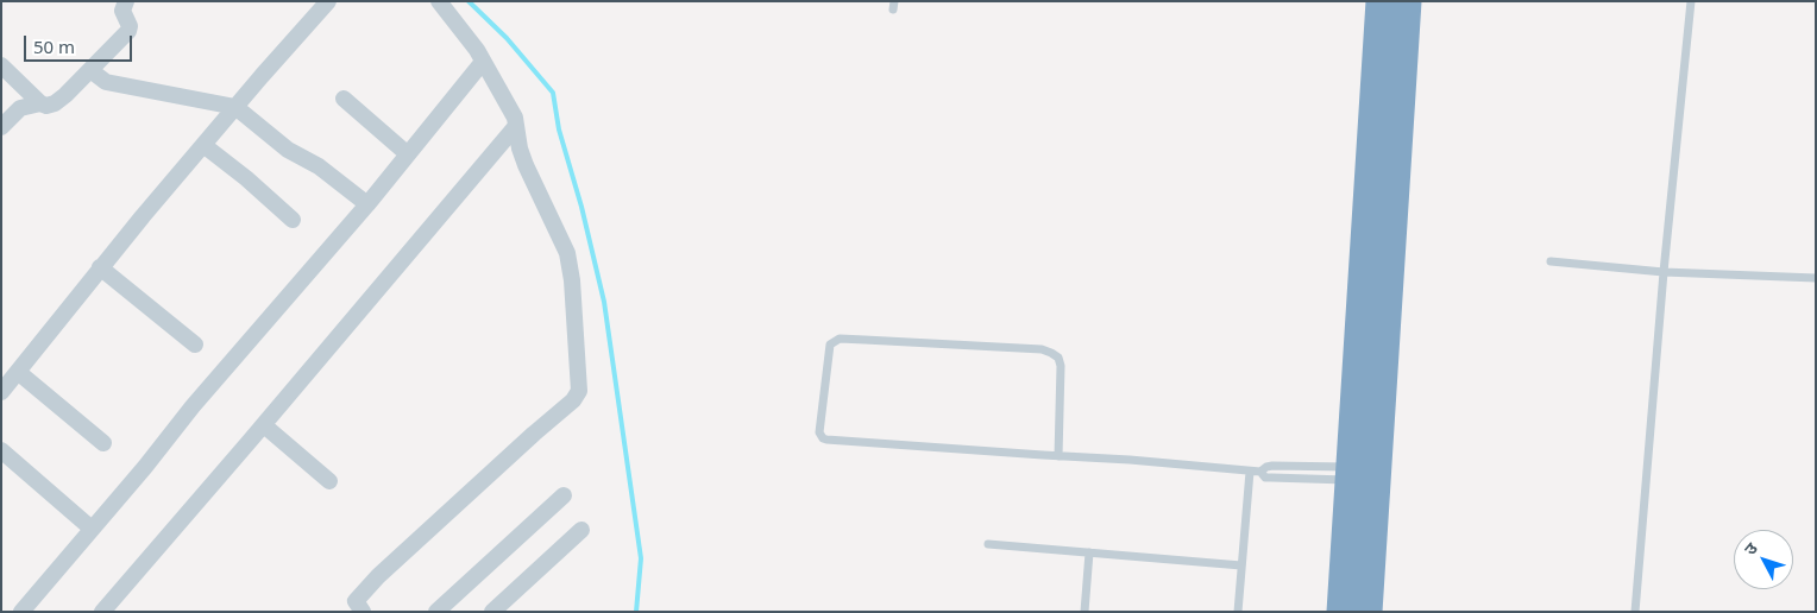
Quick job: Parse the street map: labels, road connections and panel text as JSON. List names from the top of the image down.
{
  "scale_bar": "50 m",
  "north": "top left"
}
